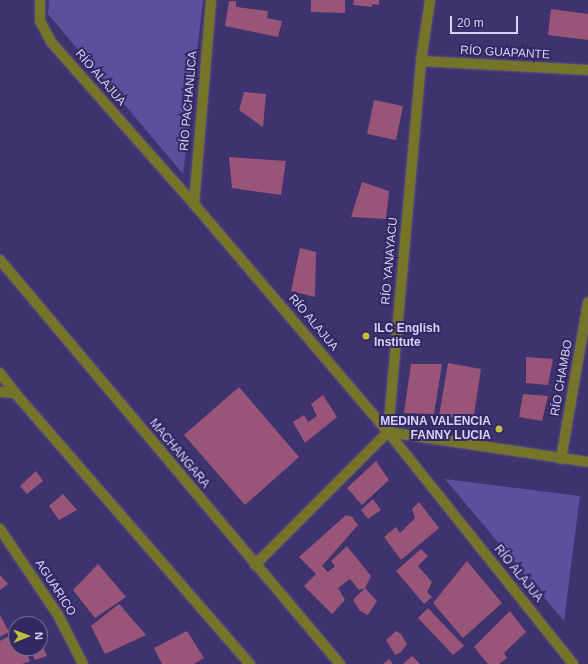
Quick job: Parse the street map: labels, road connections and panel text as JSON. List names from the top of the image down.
{
  "streets": {
    "street": [
      "RÍO GUAPANTE",
      "RÍO ALAJUA",
      "RÍO PACHANLICA",
      "RÍO YANAYACU",
      "RÍO CHAMBO",
      "MACHANGARA",
      "AGUARICO"
    ]
  },
  "crossings": [
    ["RÍO GUAPANTE", "RÍO YANAYACU"],
    ["RÍO ALAJUA", "RÍO PACHANLICA"],
    ["RÍO ALAJUA", "RÍO YANAYACU"]
  ],
  "places": ["ILC English Institute", "MEDINA VALENCIA FANNY LUCIA"],
  "scale_bar": "20 m",
  "north": "right"
}
